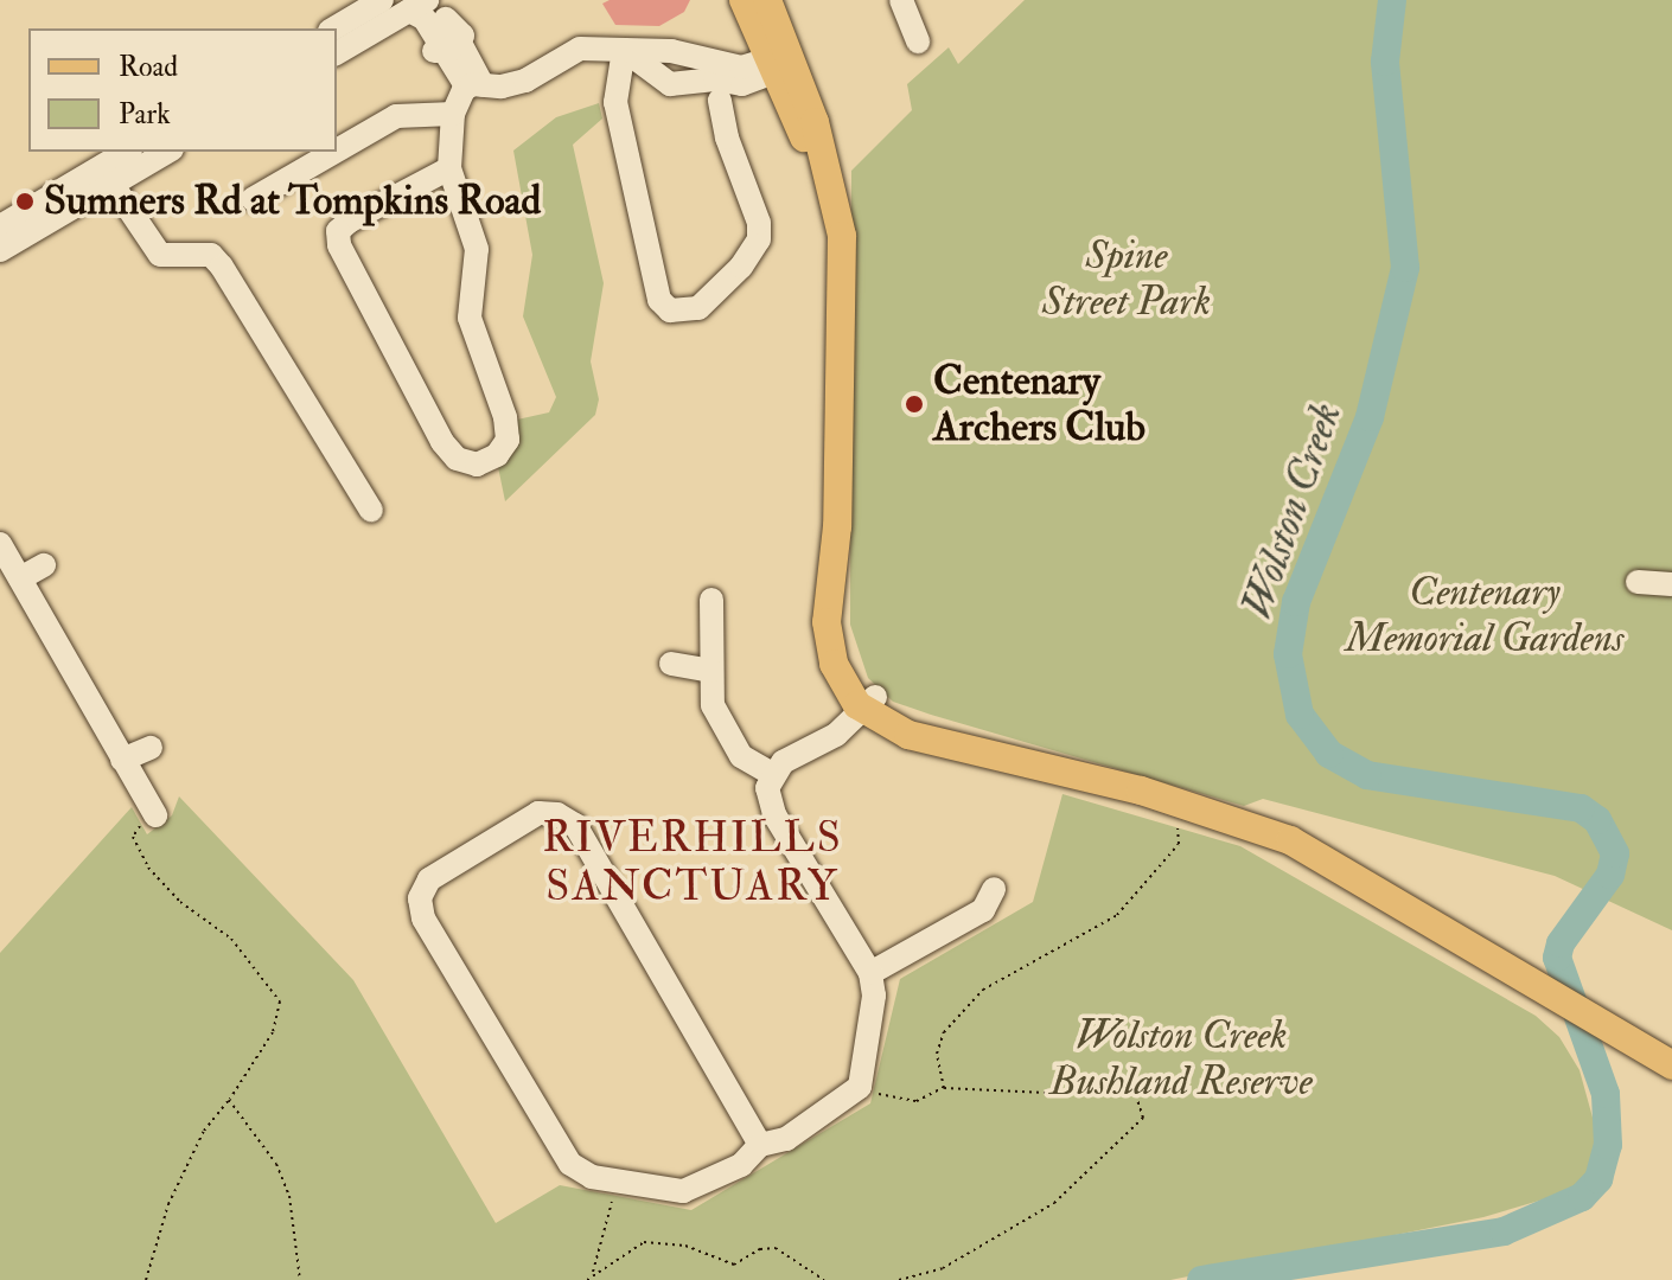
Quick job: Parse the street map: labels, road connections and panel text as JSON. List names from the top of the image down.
{
  "districts": ["RIVERHILLS SANCTUARY"],
  "water": ["Wolston Creek"],
  "parks": ["Spine Street Park", "Centenary Memorial Gardens", "Wolston Creek Bushland Reserve"],
  "places": ["Sumners Rd at Tompkins Road", "Centenary Archers Club"],
  "legend": ["Road", "Park"]
}
